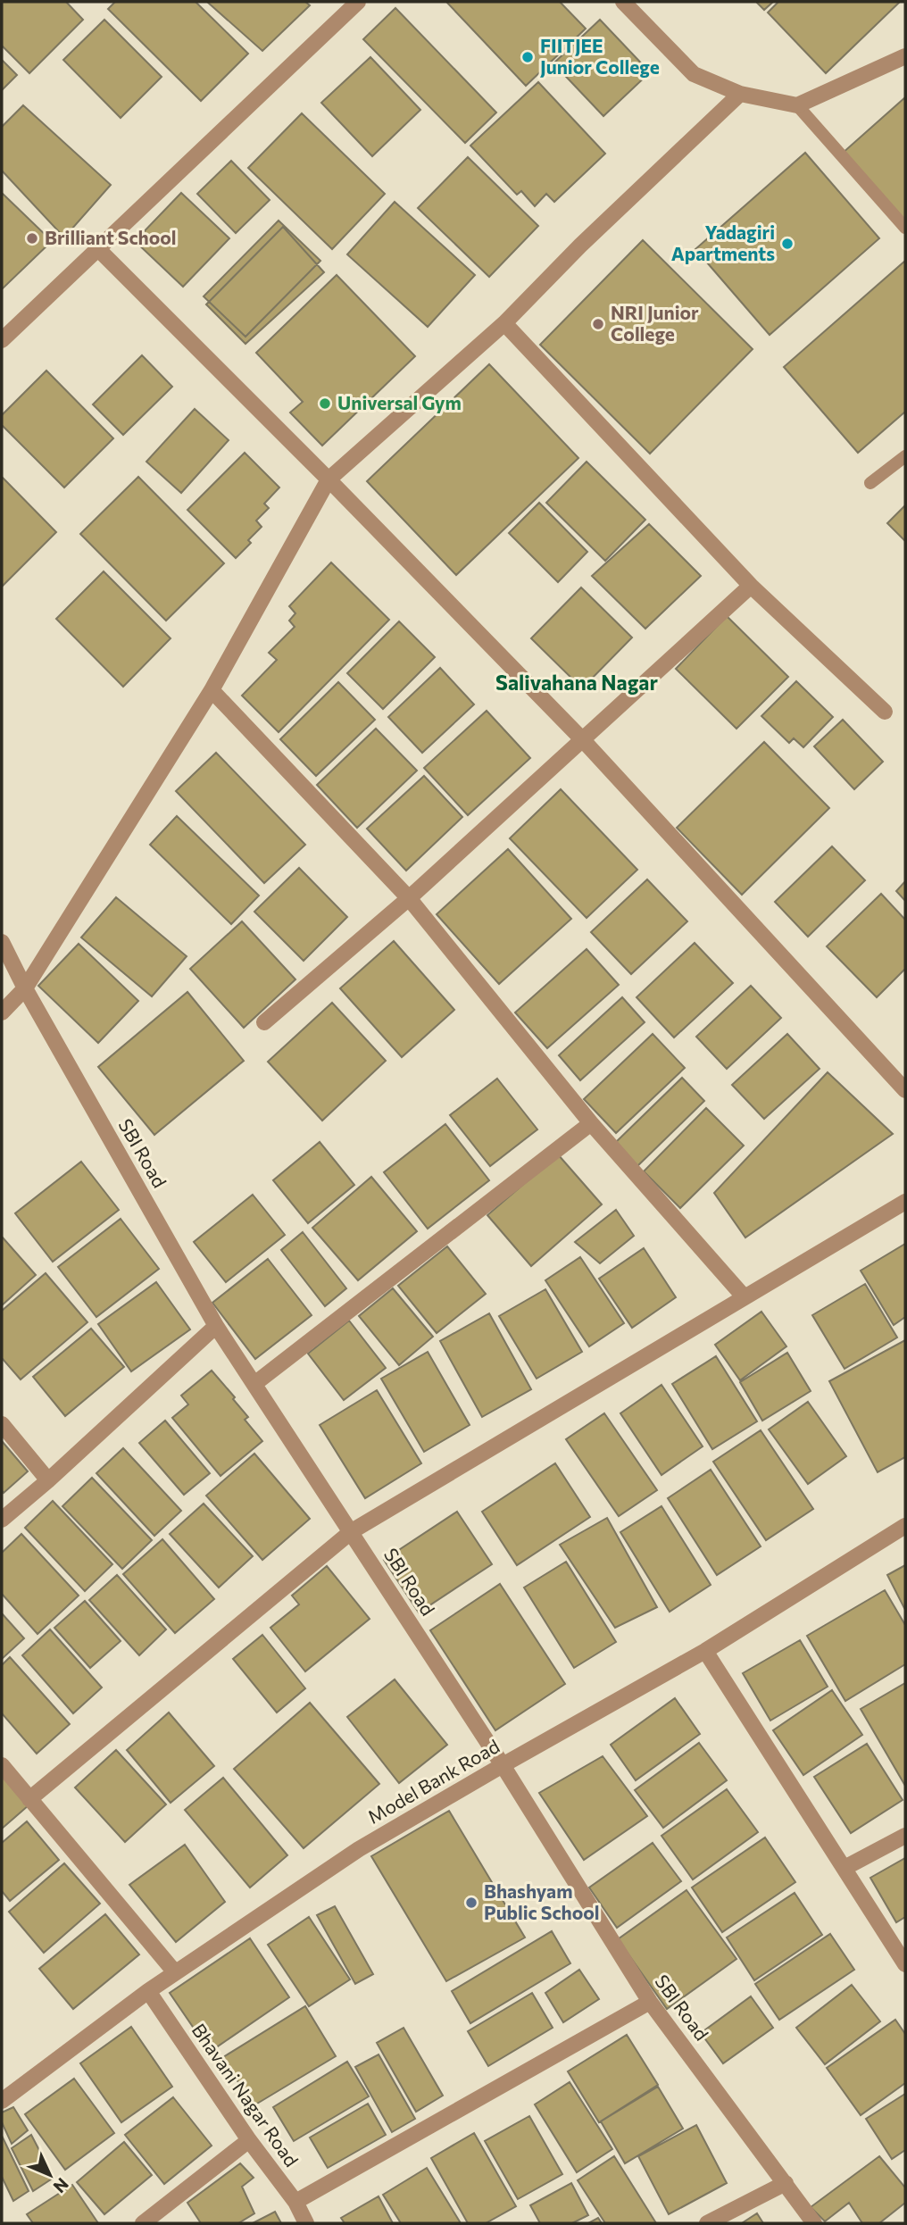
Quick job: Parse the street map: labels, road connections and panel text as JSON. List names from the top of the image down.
{
  "streets": {
    "street": ["SBI Road", "Model Bank Road", "Bhavani Nagar Road"]
  },
  "crossings": [
    ["SBI Road", "Model Bank Road"],
    ["Model Bank Road", "Bhavani Nagar Road"]
  ],
  "districts": ["Salivahana Nagar"],
  "places": [
    "FIITJEE Junior College",
    "Brilliant School",
    "Yadagiri Apartments",
    "NRI Junior College",
    "Universal Gym",
    "Bhashyam Public School"
  ],
  "north": "bottom right"
}
